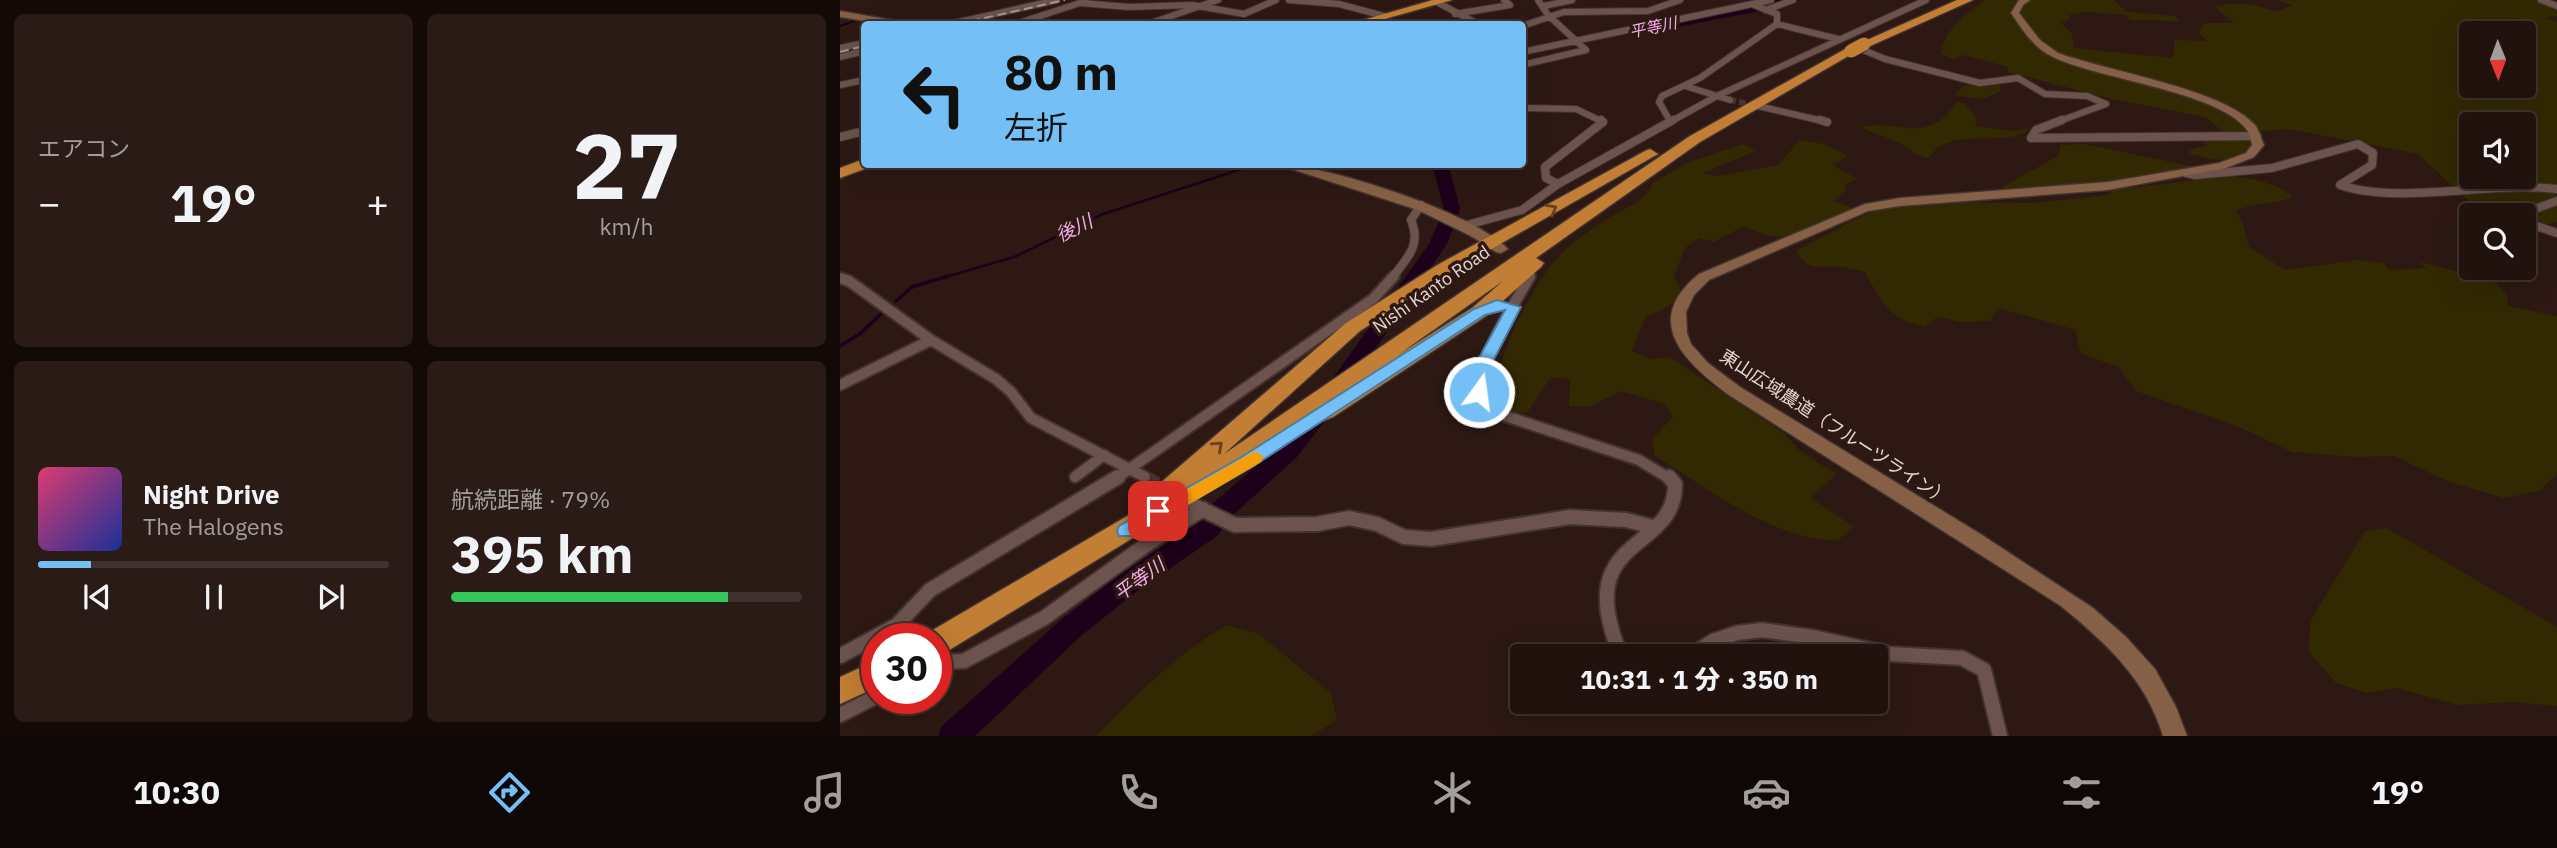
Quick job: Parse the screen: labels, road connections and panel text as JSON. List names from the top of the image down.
{
  "streets": {
    "highway": ["Nishi Kanto Road"],
    "street": ["東山広域農道（フルーツライン）"]
  },
  "water": ["平等川", "後川"],
  "north": "bottom",
  "page": {
    "tile": [
      "エアコン",
      ["27", "km/h"],
      ["航続距離 · 79%", "395 km"]
    ],
    "turn": ["80 m", "左折"],
    "heat": ["−", "19°", "+"],
    "song": ["Night Drive", "The Halogens"],
    "limit": "30",
    "trip": "10:31 · 1 分 · 350 m",
    "tabs": ["10:30", "19°"]
  }
}
